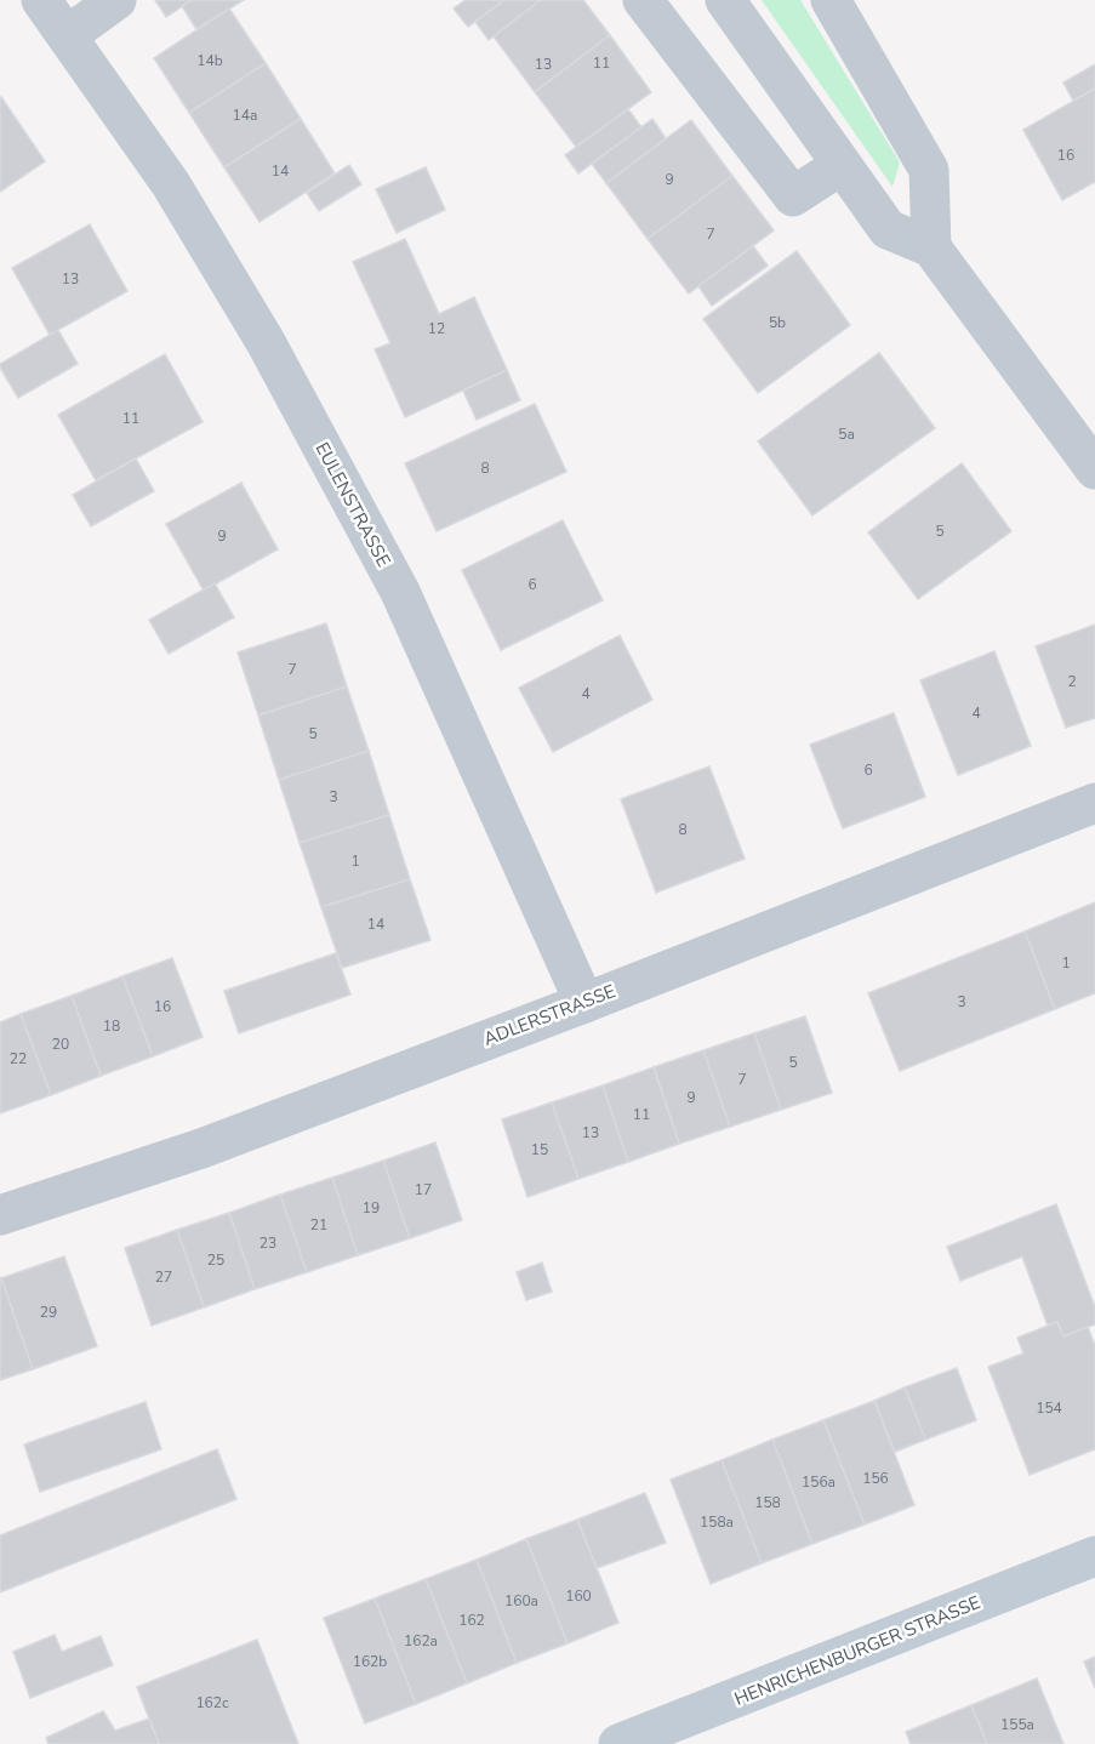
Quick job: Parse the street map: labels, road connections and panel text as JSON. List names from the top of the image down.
{
  "streets": {
    "main road": ["HENRICHENBURGER STRASSE"],
    "street": ["EULENSTRASSE", "ADLERSTRASSE"]
  },
  "crossings": [
    ["EULENSTRASSE", "ADLERSTRASSE"]
  ],
  "house_numbers": [
    "14b",
    "11",
    "13",
    "14a",
    "16",
    "14",
    "9",
    "7",
    "13",
    "5b",
    "12",
    "11",
    "5a",
    "8",
    "5",
    "9",
    "6",
    "7",
    "2",
    "4",
    "4",
    "5",
    "6",
    "3",
    "8",
    "1",
    "14",
    "1",
    "3",
    "16",
    "18",
    "20",
    "22",
    "5",
    "7",
    "9",
    "11",
    "13",
    "15",
    "17",
    "19",
    "21",
    "23",
    "25",
    "27",
    "29",
    "154",
    "156",
    "156a",
    "158",
    "158a",
    "160",
    "160a",
    "162",
    "162a",
    "162b",
    "162c",
    "155a"
  ]
}
